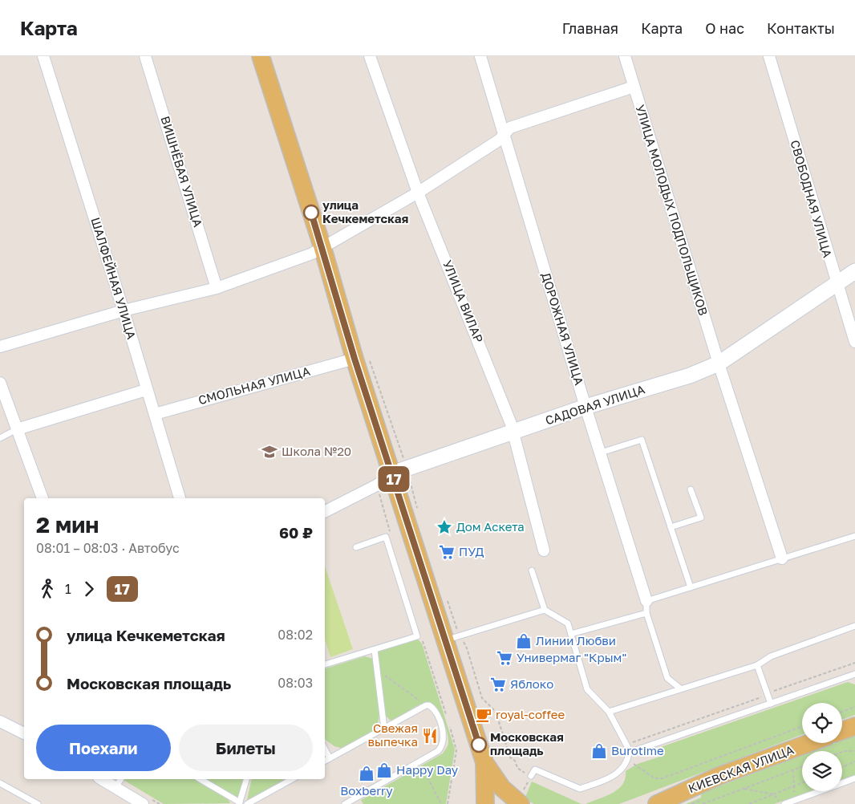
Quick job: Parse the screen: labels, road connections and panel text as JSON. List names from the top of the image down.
{
  "streets": {
    "main road": ["САДОВАЯ УЛИЦА", "КИЕВСКАЯ УЛИЦА"],
    "street": [
      "ВИШНЁВАЯ УЛИЦА",
      "СВОБОДНАЯ УЛИЦА",
      "УЛИЦА МОЛОДЫХ ПОДПОЛЬЩИКОВ",
      "ШАЛФЕЙНАЯ УЛИЦА",
      "УЛИЦА ВИЛАР",
      "ДОРОЖНАЯ УЛИЦА",
      "СМОЛЬНАЯ УЛИЦА"
    ]
  },
  "crossings": [
    ["СВОБОДНАЯ УЛИЦА", "САДОВАЯ УЛИЦА"],
    ["УЛИЦА МОЛОДЫХ ПОДПОЛЬЩИКОВ", "САДОВАЯ УЛИЦА"],
    ["ШАЛФЕЙНАЯ УЛИЦА", "СМОЛЬНАЯ УЛИЦА"],
    ["УЛИЦА ВИЛАР", "САДОВАЯ УЛИЦА"],
    ["ДОРОЖНАЯ УЛИЦА", "САДОВАЯ УЛИЦА"]
  ],
  "places": {
    "other": ["улица Кечкеметская", "Московская площадь"],
    "school or university": ["Школа №20"],
    "place": ["Дом Аскета"],
    "supermarket": ["ПУД", "Универмаг \"Крым\"", "Яблоко"],
    "shop": [
      "Линии Любви",
      "Burotime",
      "Happy Day",
      "Boxberry"
    ],
    "cafe": ["royal-coffee"],
    "restaurant": ["Свежая выпечка"]
  },
  "lines": ["bus line 17"],
  "page": {
    "header": "Карта",
    "nav": [
      "Главная",
      "Карта",
      "О нас",
      "Контакты"
    ],
    "on_map": "17",
    "heading": ["2 мин", "08:01 – 08:03 · Автобус", "60 ₽"],
    "legs": ["1", "17"],
    "list": [
      {
        "name": "улица Кечкеметская",
        "value": "08:02"
      },
      {
        "name": "Московская площадь",
        "value": "08:03"
      }
    ],
    "buttons": ["Поехали", "Билеты"]
  }
}
